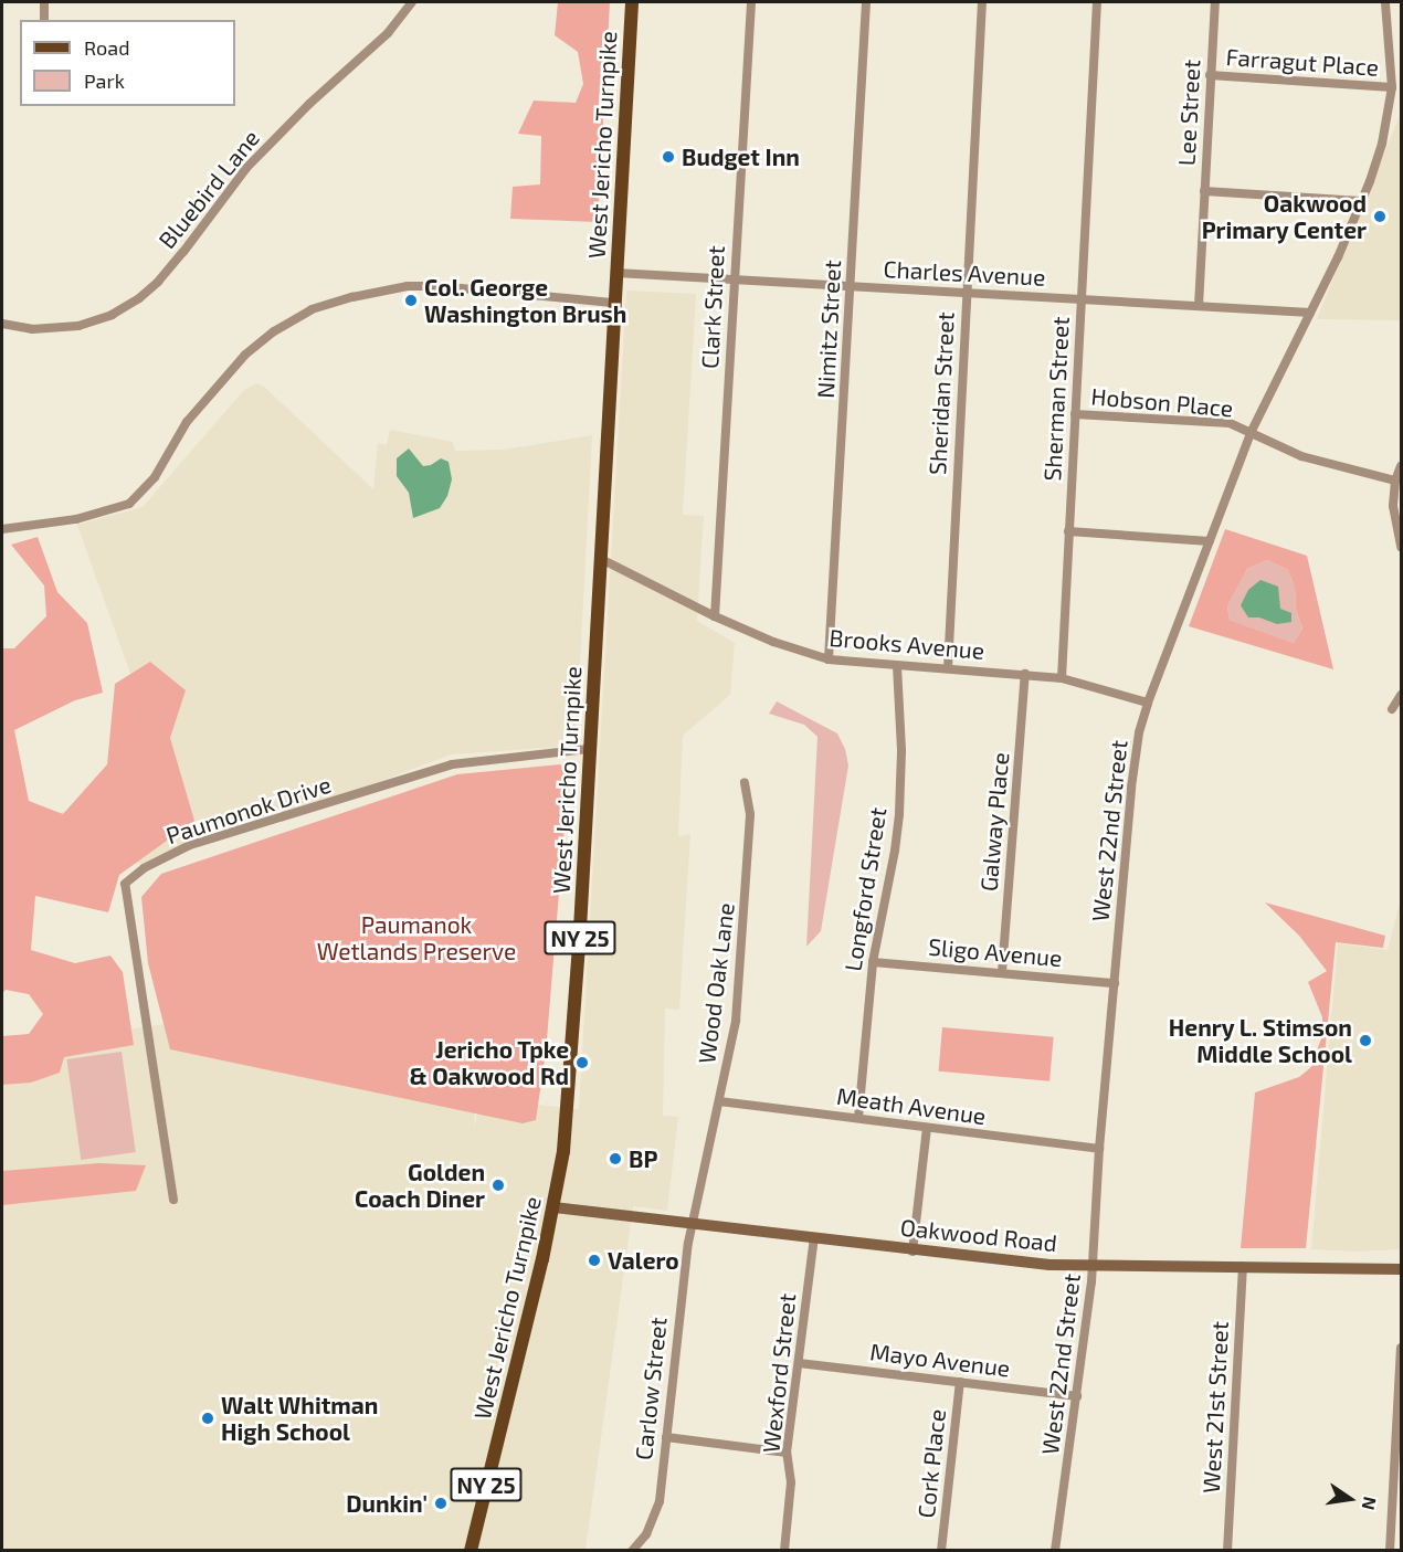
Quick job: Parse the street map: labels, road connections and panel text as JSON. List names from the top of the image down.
{
  "streets": {
    "main road": ["West Jericho Turnpike", "NY 25", "Oakwood Road"],
    "street": [
      "Farragut Place",
      "Lee Street",
      "Bluebird Lane",
      "Charles Avenue",
      "Clark Street",
      "Nimitz Street",
      "Sheridan Street",
      "Sherman Street",
      "Hobson Place",
      "Brooks Avenue",
      "Paumonok Drive",
      "Galway Place",
      "West 22nd Street",
      "Longford Street",
      "Sligo Avenue",
      "Wood Oak Lane",
      "Meath Avenue",
      "Mayo Avenue",
      "Wexford Street",
      "Carlow Street",
      "West 21st Street",
      "Cork Place"
    ]
  },
  "crossings": [
    ["Farragut Place", "Lee Street"],
    ["Farragut Place", "West 22nd Street"],
    ["Lee Street", "Charles Avenue"],
    ["West Jericho Turnpike", "Charles Avenue"],
    ["West Jericho Turnpike", "Brooks Avenue"],
    ["West Jericho Turnpike", "Paumonok Drive"],
    ["West Jericho Turnpike", "Oakwood Road"],
    ["Charles Avenue", "Clark Street"],
    ["Charles Avenue", "Nimitz Street"],
    ["Charles Avenue", "Sheridan Street"],
    ["Charles Avenue", "Sherman Street"],
    ["Charles Avenue", "West 22nd Street"],
    ["Clark Street", "Brooks Avenue"],
    ["Nimitz Street", "Brooks Avenue"],
    ["Sheridan Street", "Brooks Avenue"],
    ["Sherman Street", "Hobson Place"],
    ["Sherman Street", "Brooks Avenue"],
    ["Hobson Place", "West 22nd Street"],
    ["Brooks Avenue", "Galway Place"],
    ["Brooks Avenue", "West 22nd Street"],
    ["Brooks Avenue", "Longford Street"],
    ["Galway Place", "Sligo Avenue"],
    ["West 22nd Street", "Sligo Avenue"],
    ["West 22nd Street", "Meath Avenue"],
    ["West 22nd Street", "Oakwood Road"],
    ["West 22nd Street", "Mayo Avenue"],
    ["Longford Street", "Sligo Avenue"],
    ["Longford Street", "Meath Avenue"],
    ["Wood Oak Lane", "Meath Avenue"],
    ["Wood Oak Lane", "Oakwood Road"],
    ["Wood Oak Lane", "Carlow Street"],
    ["Oakwood Road", "Wexford Street"],
    ["Oakwood Road", "Carlow Street"],
    ["Oakwood Road", "West 21st Street"],
    ["Mayo Avenue", "Wexford Street"],
    ["Mayo Avenue", "Cork Place"]
  ],
  "parks": ["Paumanok Wetlands Preserve"],
  "places": [
    "Budget Inn",
    "Oakwood Primary Center",
    "Col. George Washington Brush",
    "Henry L. Stimson Middle School",
    "Jericho Tpke & Oakwood Rd",
    "BP",
    "Golden Coach Diner",
    "Valero",
    "Walt Whitman High School",
    "Dunkin'"
  ],
  "legend": ["Road", "Park"],
  "north": "right"
}
